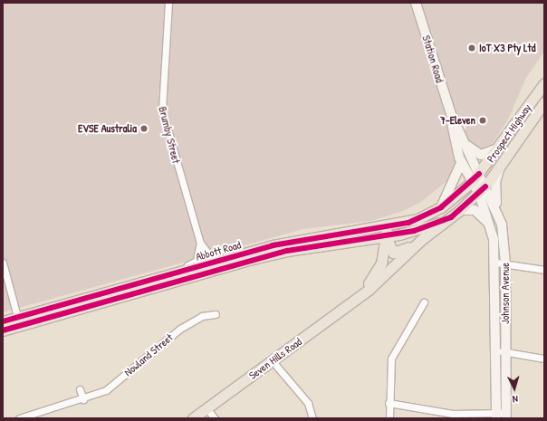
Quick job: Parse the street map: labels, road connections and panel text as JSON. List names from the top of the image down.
{
  "streets": {
    "main road": [
      "Station Road",
      "Prospect Highway",
      "Abbott Road",
      "Johnson Avenue",
      "Seven Hills Road"
    ],
    "street": ["Brumby Street", "Nowland Street"]
  },
  "crossings": [
    ["Station Road", "Prospect Highway"],
    ["Station Road", "Johnson Avenue"],
    ["Prospect Highway", "Johnson Avenue"],
    ["Prospect Highway", "Seven Hills Road"],
    ["Brumby Street", "Abbott Road"],
    ["Abbott Road", "Seven Hills Road"],
    ["Johnson Avenue", "Seven Hills Road"]
  ],
  "places": ["IoT X3 Pty Ltd", "7-Eleven", "EVSE Australia"],
  "north": "bottom"
}
